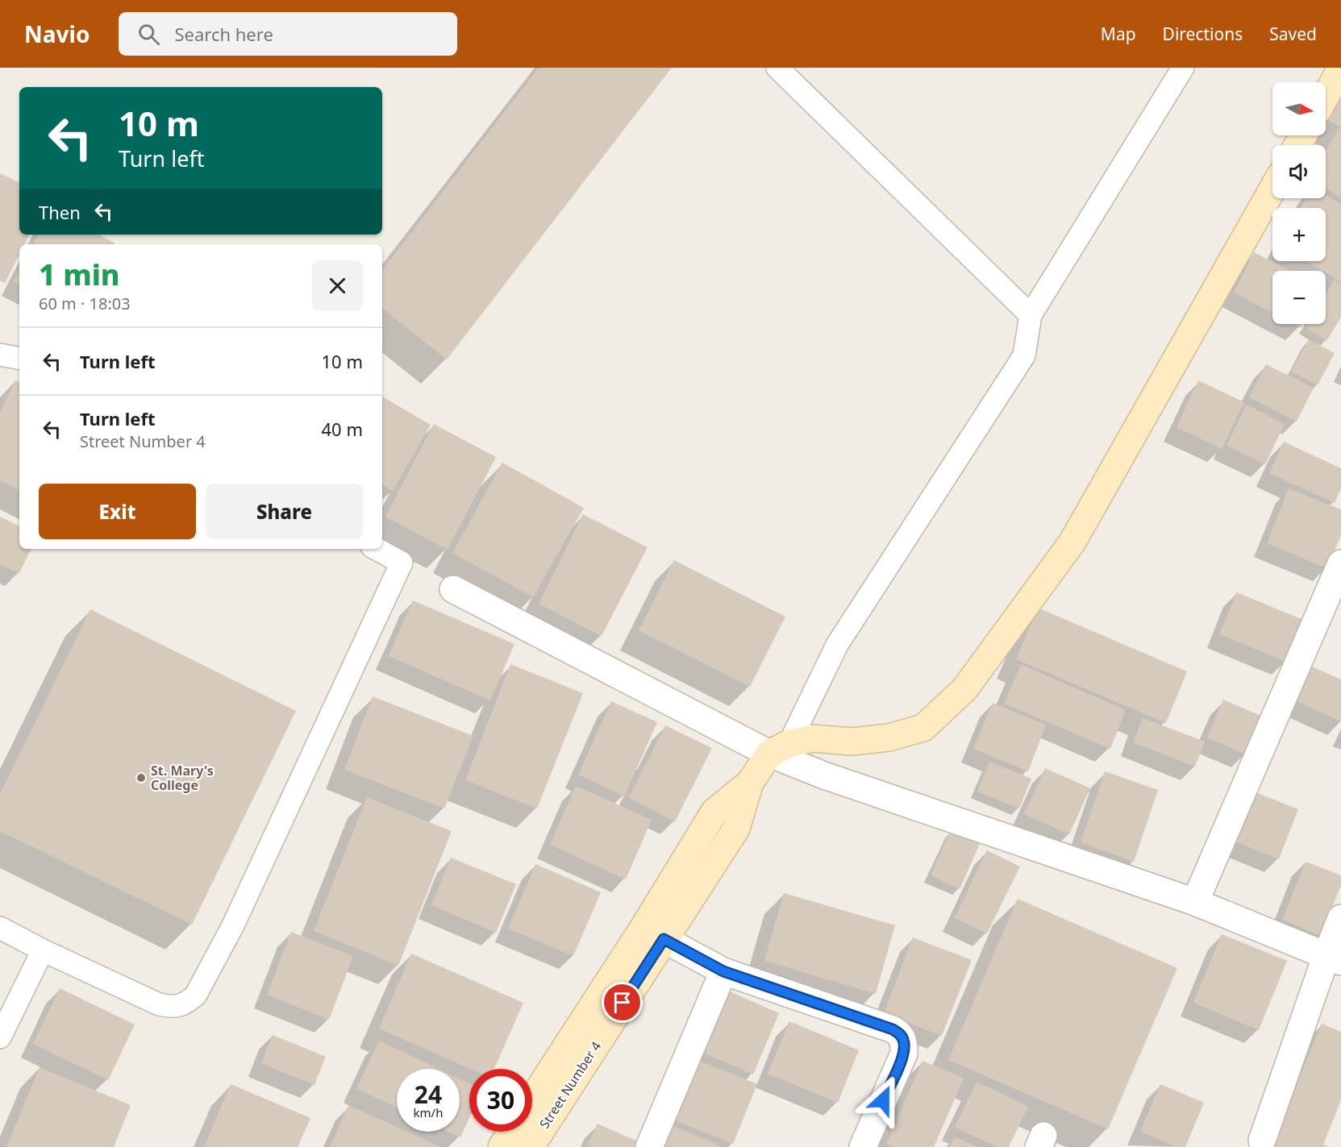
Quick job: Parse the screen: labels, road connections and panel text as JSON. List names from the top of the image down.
{
  "streets": {
    "street": ["Street Number 4"]
  },
  "places": ["St. Mary's College"],
  "north": "right",
  "page": {
    "header": "Navio",
    "search": "Search here",
    "nav": ["Map", "Directions", "Saved"],
    "map_buttons": ["+", "−"],
    "turn": ["10 m", "Turn left"],
    "then": "Then",
    "heading": ["1 min", "60 m · 18:03"],
    "list": [
      {
        "name": "Turn left",
        "value": "10 m"
      },
      {
        "name": "Turn left",
        "note": "Street Number 4",
        "value": "40 m"
      }
    ],
    "buttons": ["Exit", "Share"],
    "speed": "24 km/h",
    "limit": "30"
  }
}
